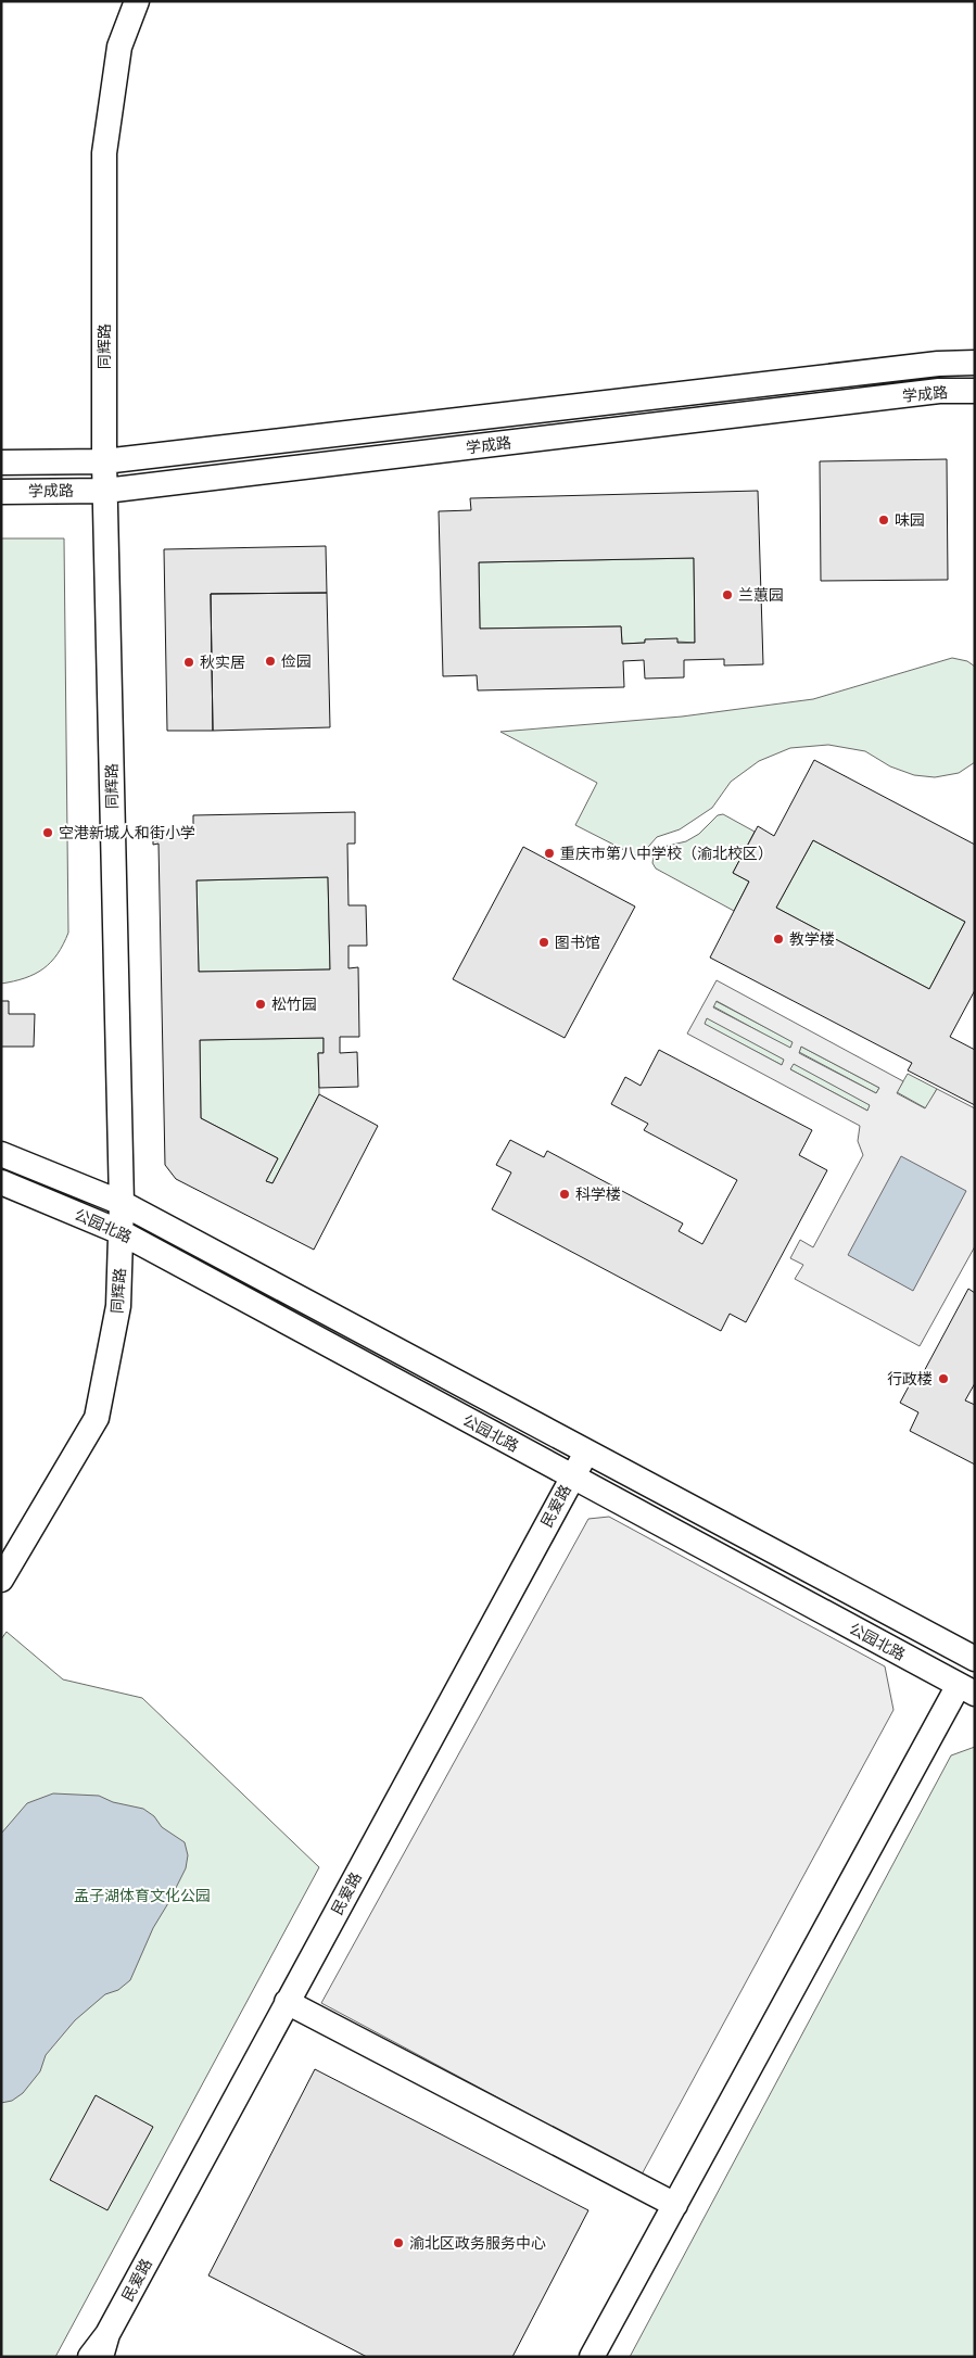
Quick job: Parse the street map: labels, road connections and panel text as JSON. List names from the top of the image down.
{
  "streets": {
    "main road": [
      "同辉路",
      "学成路",
      "公园北路",
      "民爱路"
    ]
  },
  "crossings": [
    ["同辉路", "学成路"],
    ["同辉路", "公园北路"],
    ["公园北路", "民爱路"]
  ],
  "parks": ["孟子湖体育文化公园"],
  "places": [
    "味园",
    "兰蕙园",
    "俭园",
    "秋实居",
    "空港新城人和街小学",
    "重庆市第八中学校（渝北校区）",
    "教学楼",
    "图书馆",
    "松竹园",
    "科学楼",
    "行政楼",
    "渝北区政务服务中心"
  ]
}
